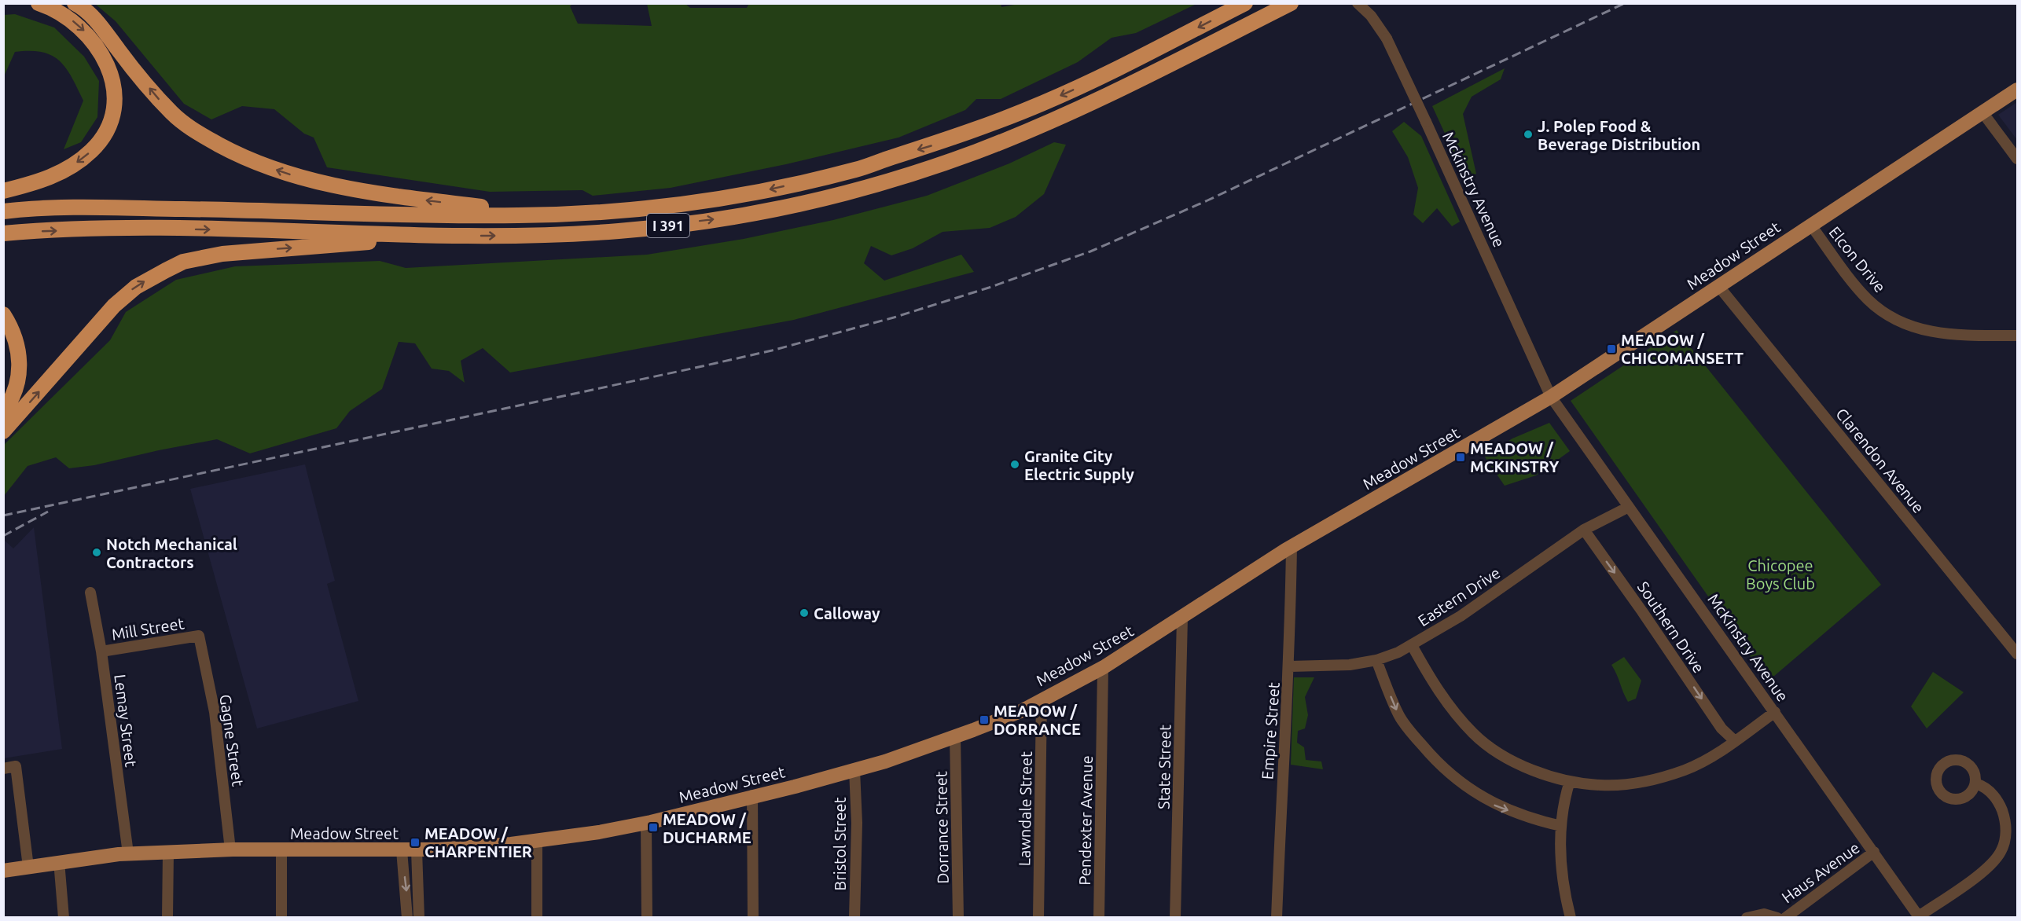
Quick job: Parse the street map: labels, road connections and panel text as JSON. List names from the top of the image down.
{
  "streets": {
    "highway": ["I 391"],
    "main road": ["Meadow Street"],
    "street": [
      "Mckinstry Avenue",
      "Elcon Drive",
      "Clarendon Avenue",
      "Eastern Drive",
      "Southern Drive",
      "Mill Street",
      "McKinstry Avenue",
      "Lemay Street",
      "Empire Street",
      "Gagne Street",
      "State Street",
      "Lawndale Street",
      "Pendexter Avenue",
      "Dorrance Street",
      "Bristol Street",
      "Haus Avenue"
    ]
  },
  "crossings": [
    ["Mckinstry Avenue", "Meadow Street"],
    ["Mckinstry Avenue", "McKinstry Avenue"],
    ["Meadow Street", "Elcon Drive"],
    ["Meadow Street", "Clarendon Avenue"],
    ["Meadow Street", "McKinstry Avenue"],
    ["Meadow Street", "Lemay Street"],
    ["Meadow Street", "Empire Street"],
    ["Meadow Street", "Gagne Street"],
    ["Meadow Street", "State Street"],
    ["Meadow Street", "Lawndale Street"],
    ["Meadow Street", "Pendexter Avenue"],
    ["Meadow Street", "Dorrance Street"],
    ["Meadow Street", "Bristol Street"],
    ["Eastern Drive", "Southern Drive"],
    ["Eastern Drive", "McKinstry Avenue"],
    ["Eastern Drive", "Empire Street"],
    ["Mill Street", "Lemay Street"],
    ["Mill Street", "Gagne Street"],
    ["McKinstry Avenue", "Haus Avenue"]
  ],
  "one_way": ["Southern Drive"],
  "parks": ["Chicopee Boys Club"],
  "places": {
    "other": [
      "J. Polep Food & Beverage Distribution",
      "Granite City Electric Supply",
      "Notch Mechanical Contractors",
      "Calloway"
    ],
    "transit": [
      "MEADOW / CHICOMANSETT",
      "MEADOW / MCKINSTRY",
      "MEADOW / DORRANCE",
      "MEADOW / DUCHARME",
      "MEADOW / CHARPENTIER"
    ]
  }
}
